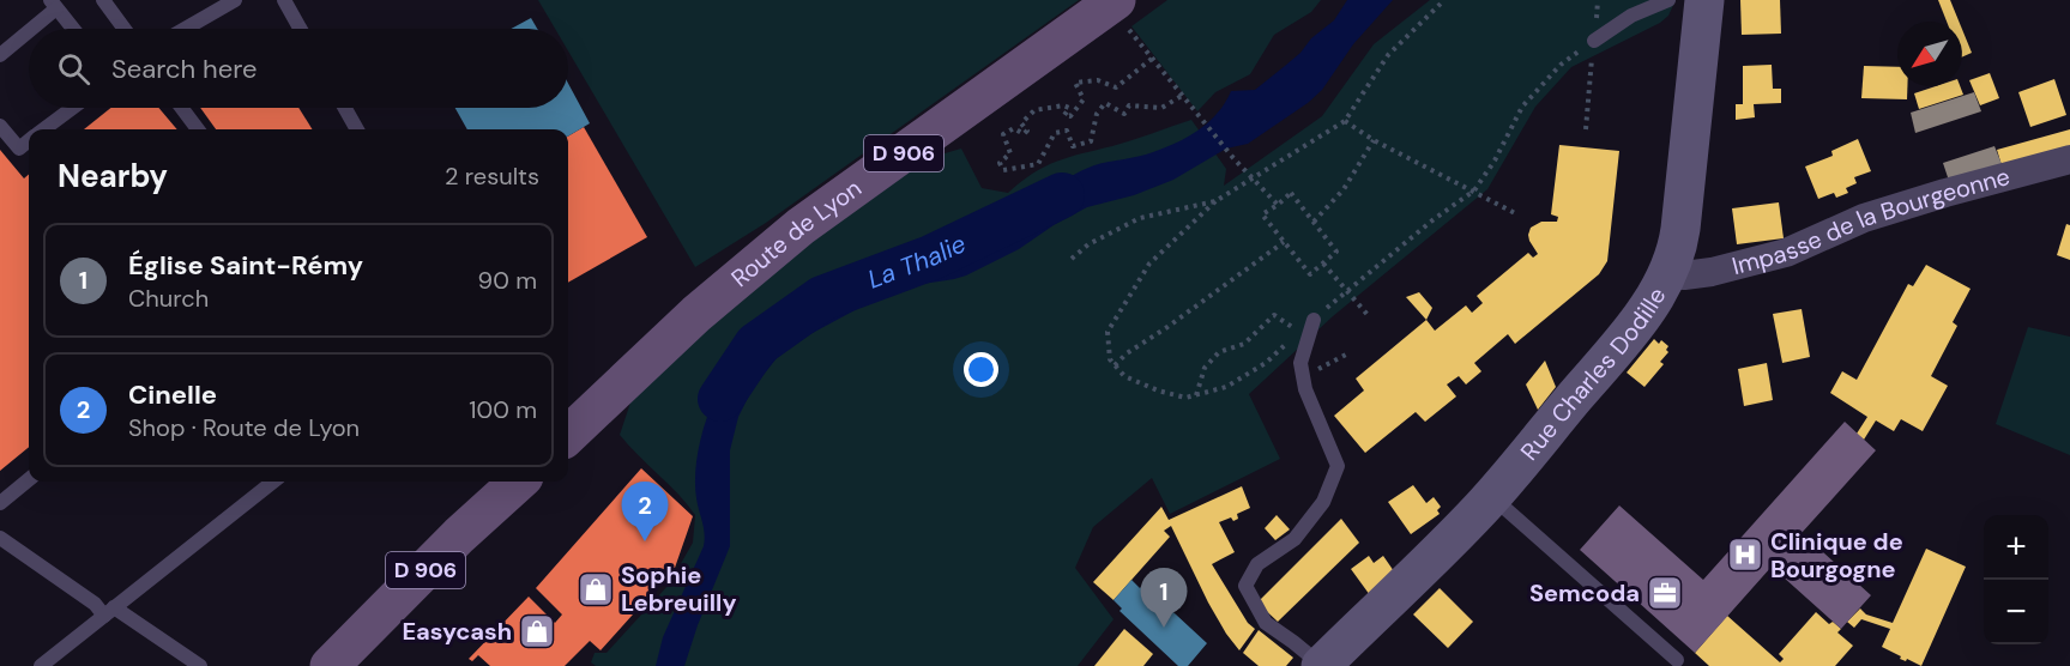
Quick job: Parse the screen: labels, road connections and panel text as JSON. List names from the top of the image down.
{
  "streets": {
    "main road": ["D 906", "Route de Lyon", "Rue Charles Dodille"],
    "street": ["Impasse de la Bourgeonne"]
  },
  "crossings": [
    ["Impasse de la Bourgeonne", "Rue Charles Dodille"]
  ],
  "water": ["La Thalie"],
  "places": {
    "hospital": ["Clinique de Bourgogne"],
    "shop": ["Sophie Lebreuilly", "Easycash"],
    "office": ["Semcoda"]
  },
  "north": "bottom left",
  "page": {
    "search": "Search here",
    "heading": ["Nearby", "2 results"],
    "list": [
      {
        "mark": "1",
        "name": "Église Saint-Rémy",
        "note": "Church",
        "value": "90 m"
      },
      {
        "mark": "2",
        "name": "Cinelle",
        "note": "Shop · Route de Lyon",
        "value": "100 m"
      }
    ],
    "pins": ["2", "1"],
    "map_buttons": ["+", "−"]
  }
}
